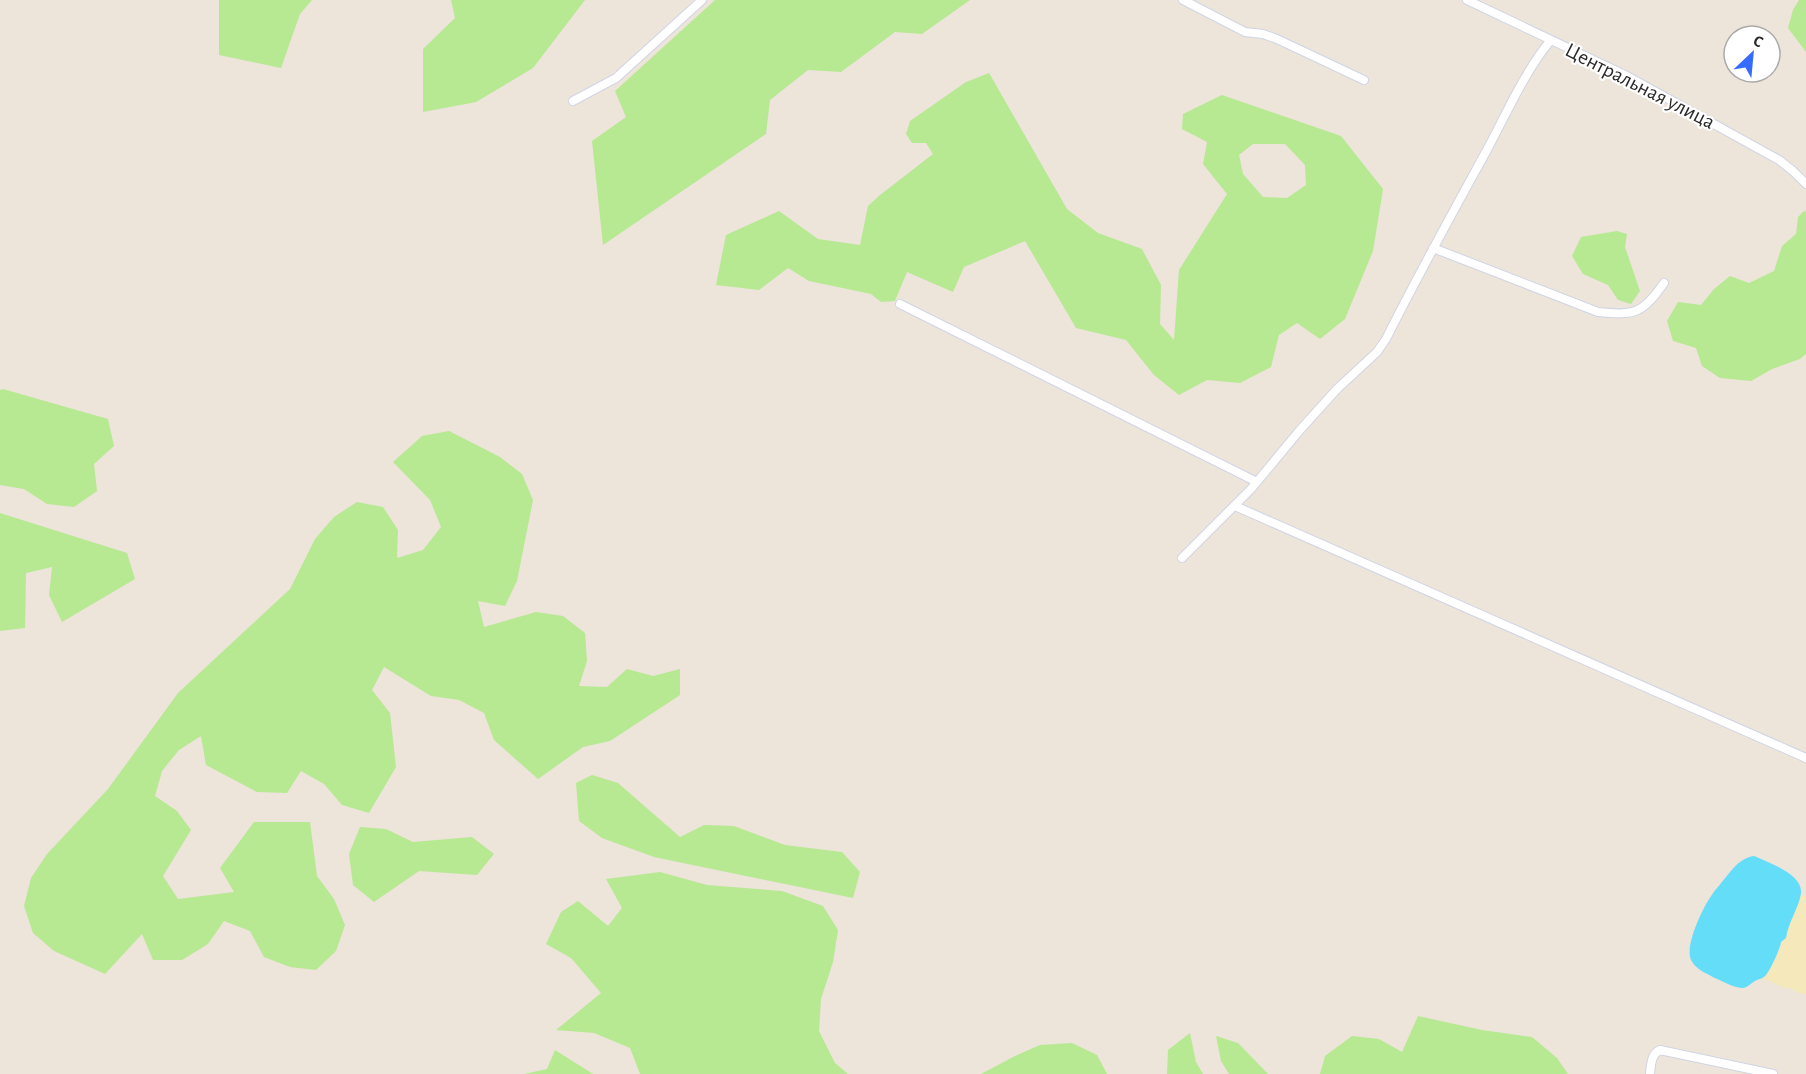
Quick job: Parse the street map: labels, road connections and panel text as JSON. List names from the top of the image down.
{
  "streets": {
    "street": ["Центральная улица"]
  },
  "north": "top right"
}
